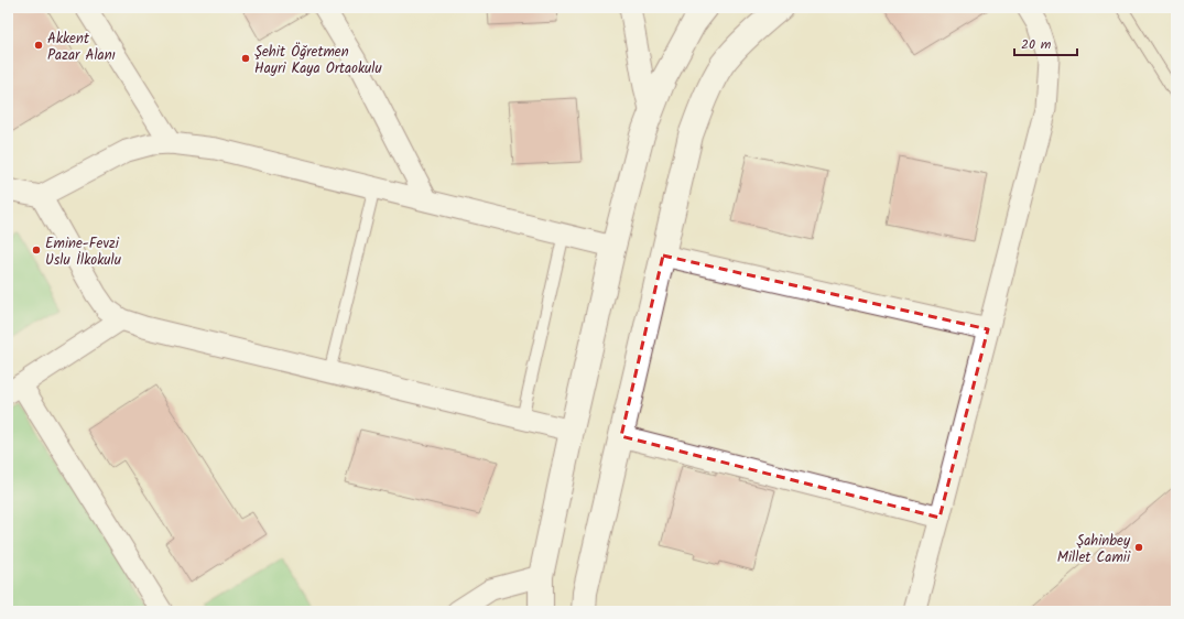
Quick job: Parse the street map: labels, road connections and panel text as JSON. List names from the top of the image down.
{
  "places": [
    "Akkent Pazar Alanı",
    "Şehit Öğretmen Hayri Kaya Ortaokulu",
    "Emine-Fevzi Uslu İlkokulu",
    "Şahinbey Millet Camii"
  ],
  "scale_bar": "20 m"
}
